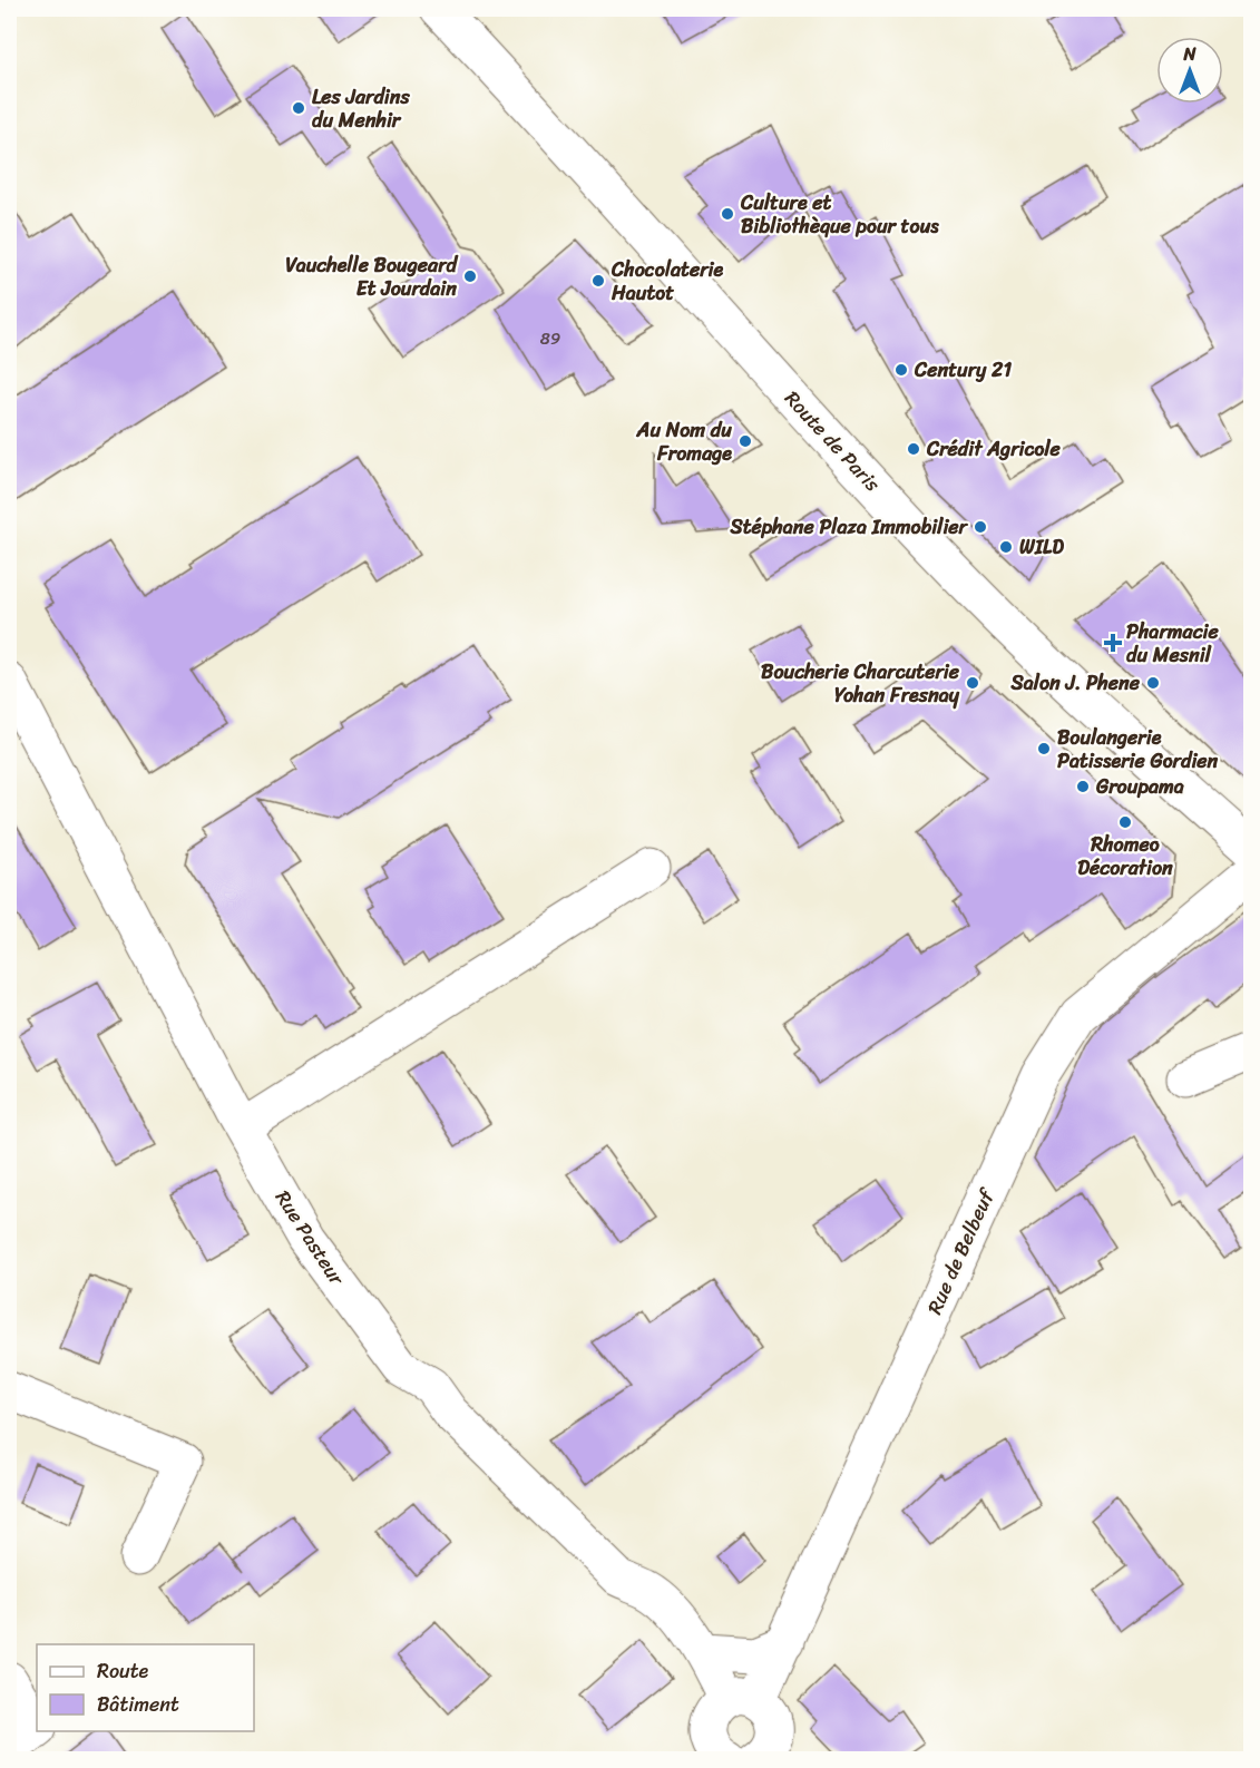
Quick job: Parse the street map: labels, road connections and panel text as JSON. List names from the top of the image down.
{
  "streets": {
    "street": ["Route de Paris", "Rue Pasteur", "Rue de Belbeuf"]
  },
  "crossings": [
    ["Rue Pasteur", "Rue de Belbeuf"]
  ],
  "places": {
    "other": [
      "Les Jardins du Menhir",
      "Culture et Bibliothèque pour tous",
      "Vauchelle Bougeard Et Jourdain",
      "Chocolaterie Hautot",
      "Century 21",
      "Au Nom du Fromage",
      "Crédit Agricole",
      "Stéphane Plaza Immobilier",
      "WILD",
      "Boucherie Charcuterie Yohan Fresnay",
      "Salon J. Phene",
      "Boulangerie Patisserie Gordien",
      "Groupama",
      "Rhomeo Décoration"
    ],
    "health": ["Pharmacie du Mesnil"]
  },
  "house_numbers": ["89"],
  "legend": ["Route", "Bâtiment"],
  "north": "top"
}
